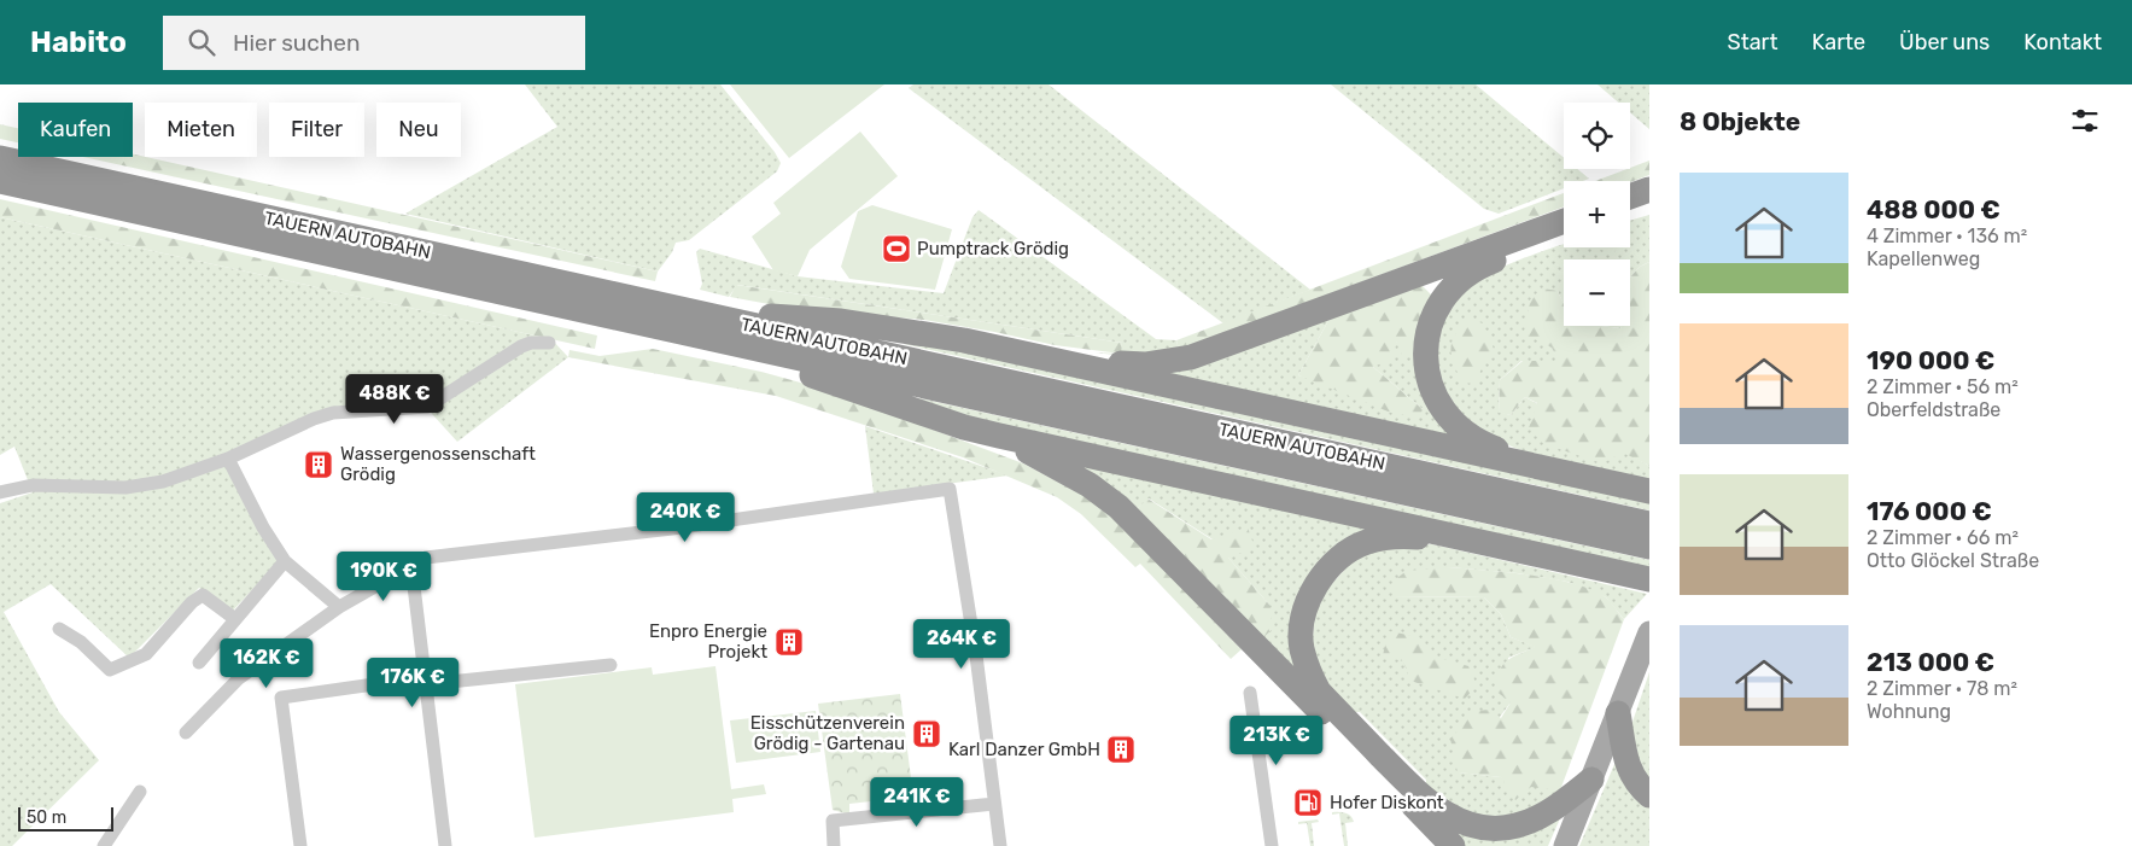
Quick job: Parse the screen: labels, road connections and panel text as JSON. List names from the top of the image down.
{
  "streets": {
    "highway": ["TAUERN AUTOBAHN"]
  },
  "places": {
    "sports": ["Pumptrack Grödig"],
    "building": [
      "Wassergenossenschaft Grödig",
      "Enpro Energie Projekt",
      "Eisschützenverein Grödig - Gartenau",
      "Karl Danzer GmbH"
    ],
    "fuel station": ["Hofer Diskont"]
  },
  "scale_bar": "50 m",
  "page": {
    "header": "Habito",
    "search": "Hier suchen",
    "nav": [
      "Start",
      "Karte",
      "Über uns",
      "Kontakt"
    ],
    "heading": "8 Objekte",
    "map_buttons": ["+", "−"],
    "chip": [
      "Kaufen",
      "Mieten",
      "Filter",
      "Neu"
    ],
    "list": [
      {
        "name": "488 000 €",
        "note": "4 Zimmer · 136 m² · Kapellenweg"
      },
      {
        "name": "190 000 €",
        "note": "2 Zimmer · 56 m² · Oberfeldstraße"
      },
      {
        "name": "176 000 €",
        "note": "2 Zimmer · 66 m² · Otto Glöckel Straße"
      },
      {
        "name": "213 000 €",
        "note": "2 Zimmer · 78 m² · Wohnung"
      }
    ],
    "price": [
      "488K €",
      "240K €",
      "190K €",
      "264K €",
      "162K €",
      "176K €",
      "213K €",
      "241K €"
    ],
    "scale": "50 m"
  }
}
